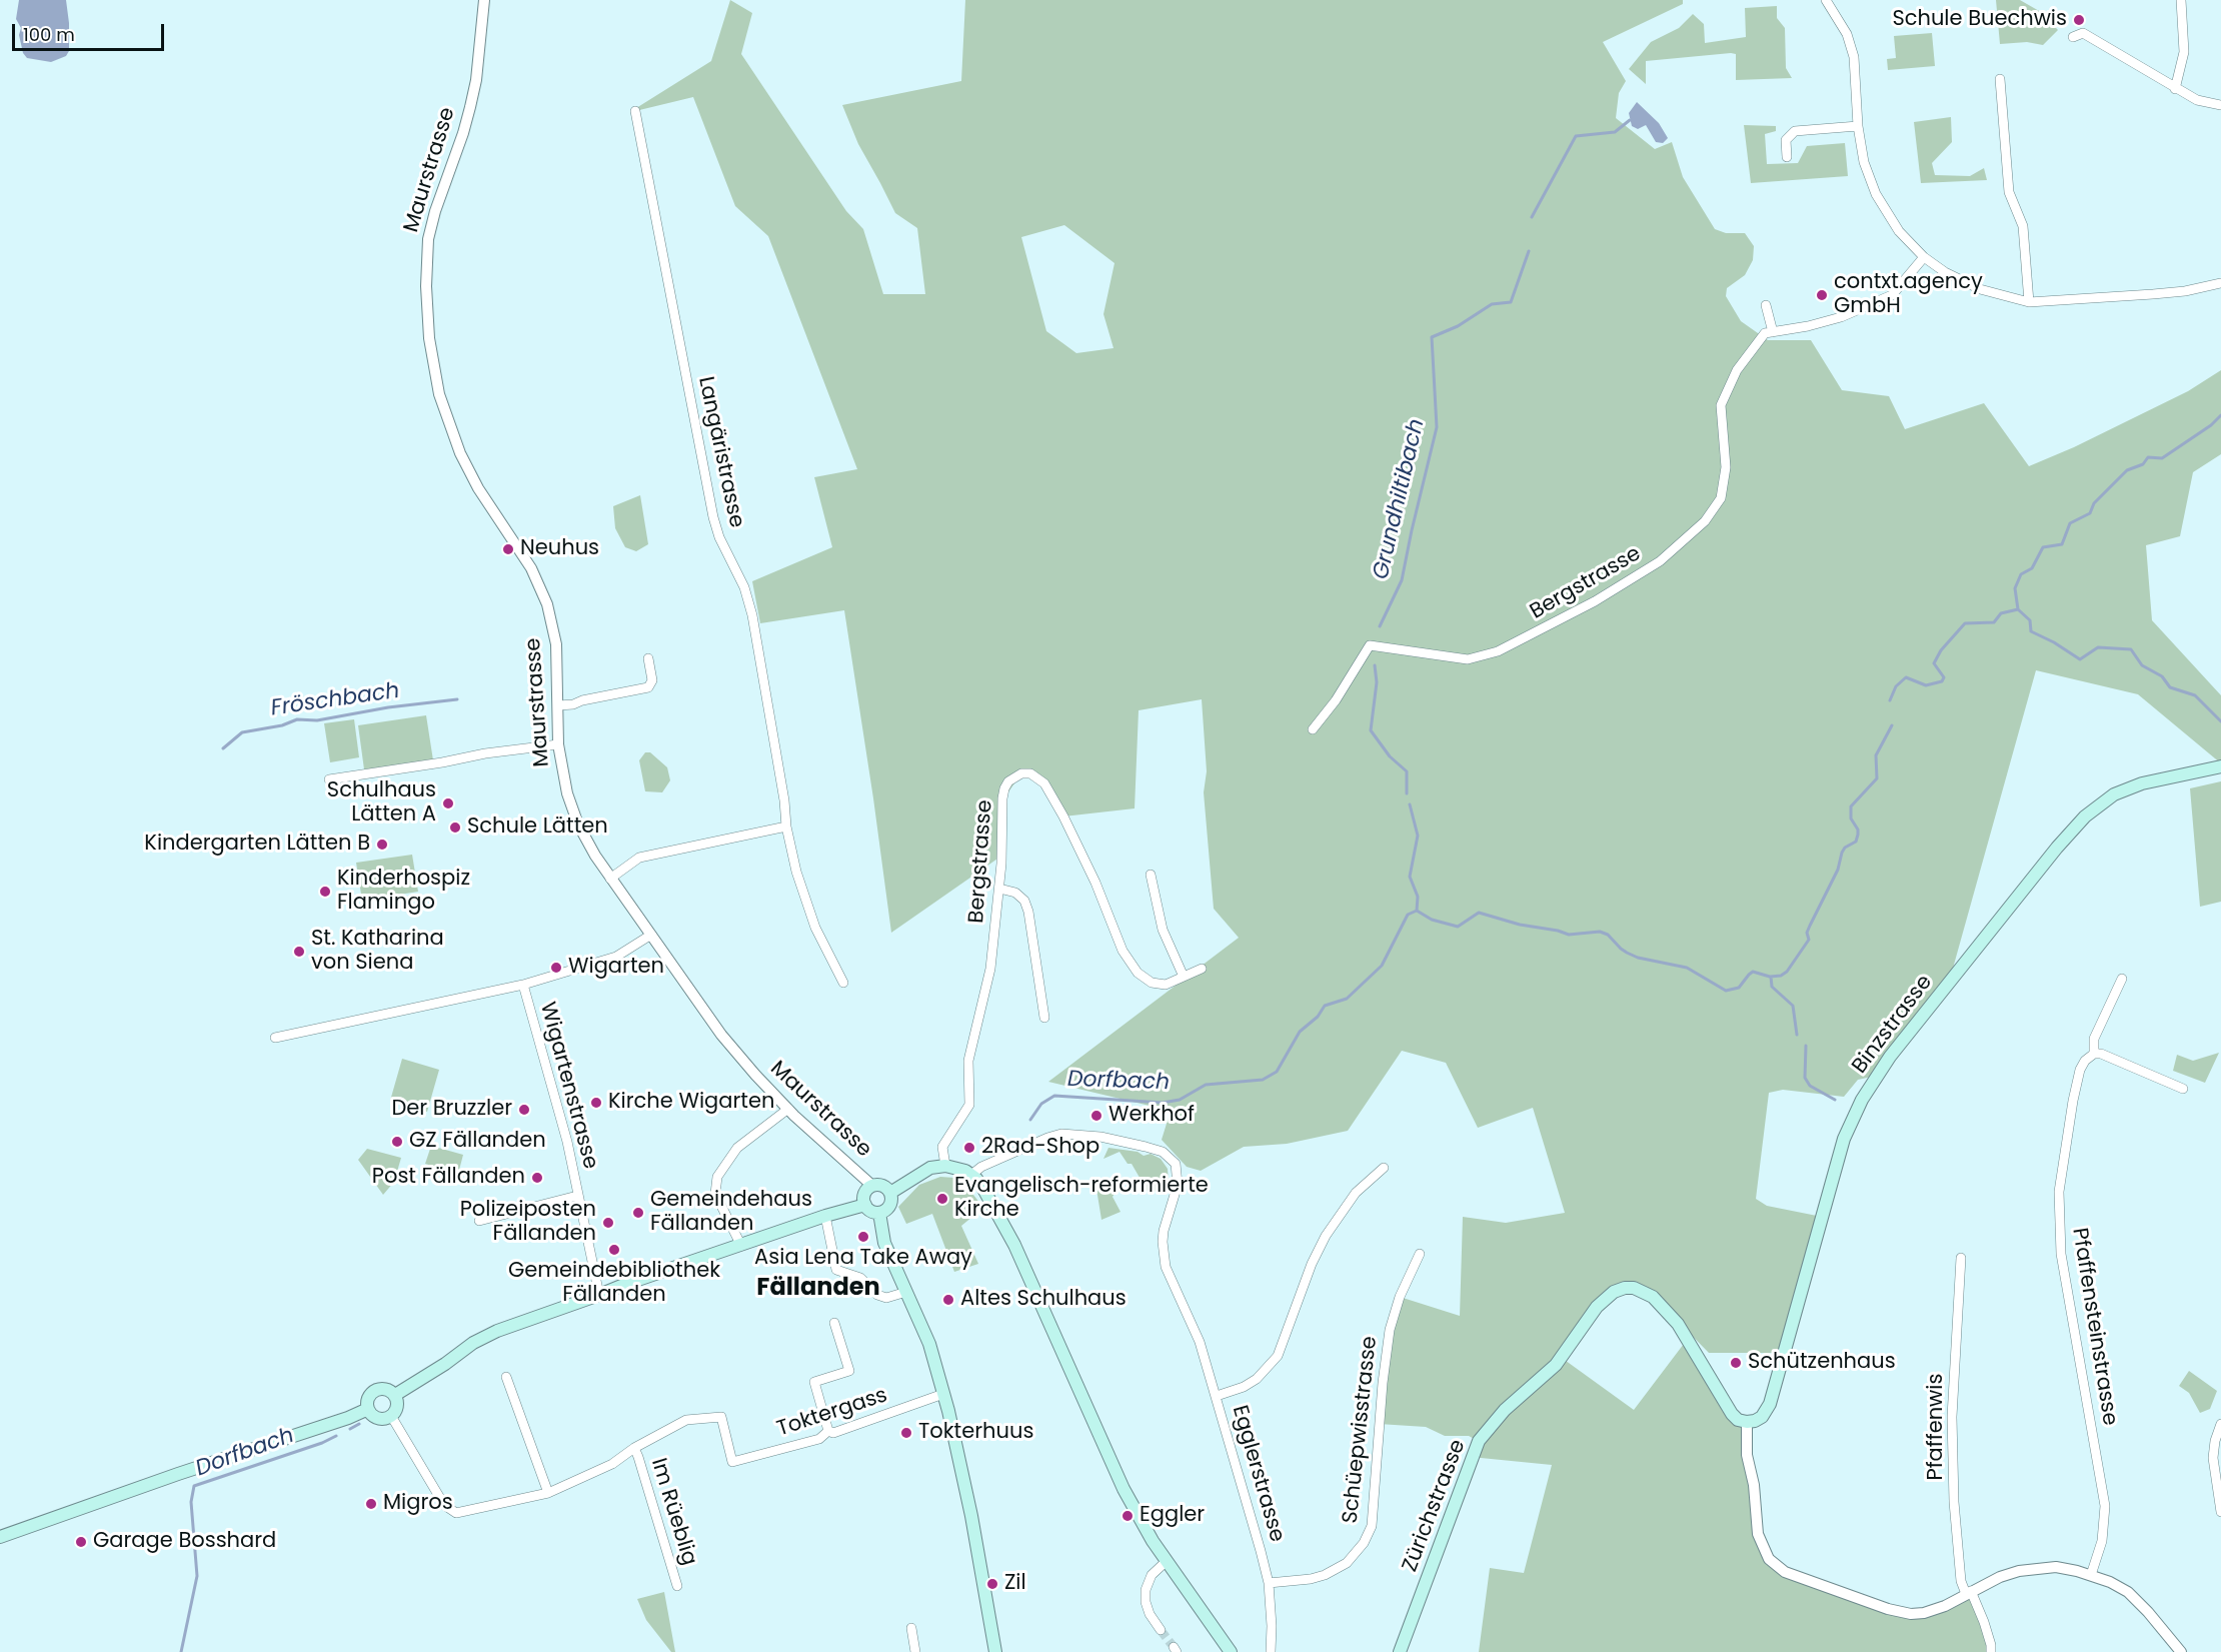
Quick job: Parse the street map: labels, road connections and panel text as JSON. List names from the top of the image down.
{
  "streets": {
    "main road": ["Binzstrasse", "Zürichstrasse"],
    "street": [
      "Maurstrasse",
      "Langäristrasse",
      "Bergstrasse",
      "Wigartenstrasse",
      "Pfaffensteinstrasse",
      "Toktergass",
      "Pfaffenwis",
      "Schüepwisstrasse",
      "Egglerstrasse",
      "Im Rüeblig"
    ]
  },
  "crossings": [
    ["Maurstrasse", "Wigartenstrasse"],
    ["Binzstrasse", "Zürichstrasse"],
    ["Toktergass", "Im Rüeblig"],
    ["Schüepwisstrasse", "Egglerstrasse"]
  ],
  "districts": ["Fällanden"],
  "water": ["Grundhiltibach", "Fröschbach", "Dorfbach"],
  "places": [
    "Schule Buechwis",
    "contxt.agency GmbH",
    "Neuhus",
    "Schulhaus Lätten A",
    "Schule Lätten",
    "Kindergarten Lätten B",
    "Kinderhospiz Flamingo",
    "St. Katharina von Siena",
    "Wigarten",
    "Kirche Wigarten",
    "Der Bruzzler",
    "Werkhof",
    "GZ Fällanden",
    "2Rad-Shop",
    "Post Fällanden",
    "Evangelisch-reformierte Kirche",
    "Gemeindehaus Fällanden",
    "Polizeiposten Fällanden",
    "Asia Lena Take Away",
    "Gemeindebibliothek Fällanden",
    "Altes Schulhaus",
    "Schützenhaus",
    "Tokterhuus",
    "Migros",
    "Eggler",
    "Garage Bosshard",
    "Zil"
  ],
  "scale_bar": "100 m"
}
